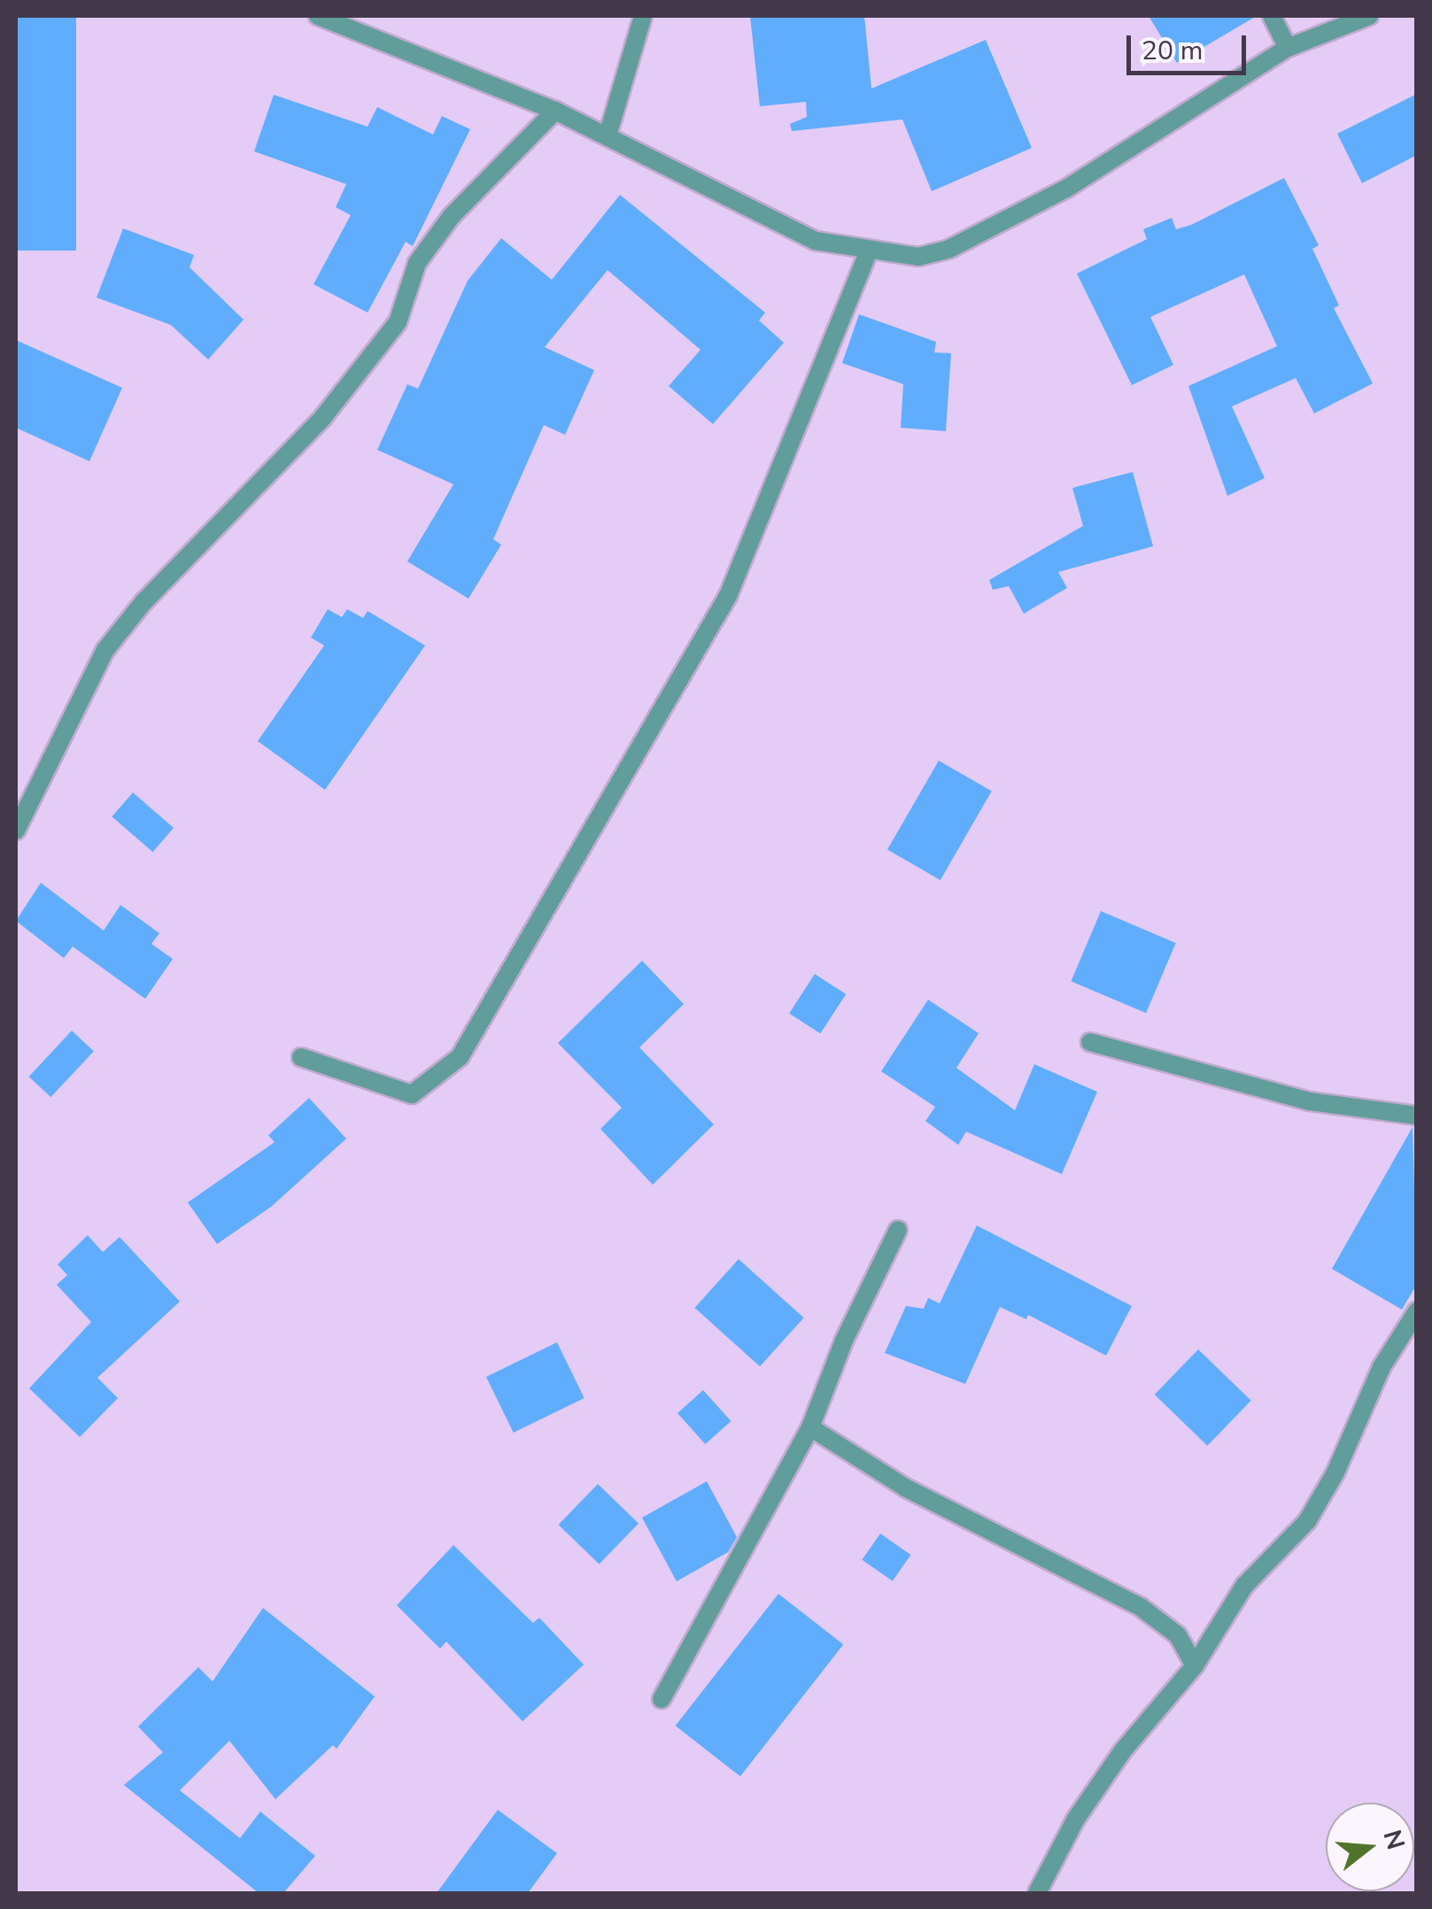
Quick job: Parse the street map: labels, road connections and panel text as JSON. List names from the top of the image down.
{
  "scale_bar": "20 m",
  "north": "right"
}
